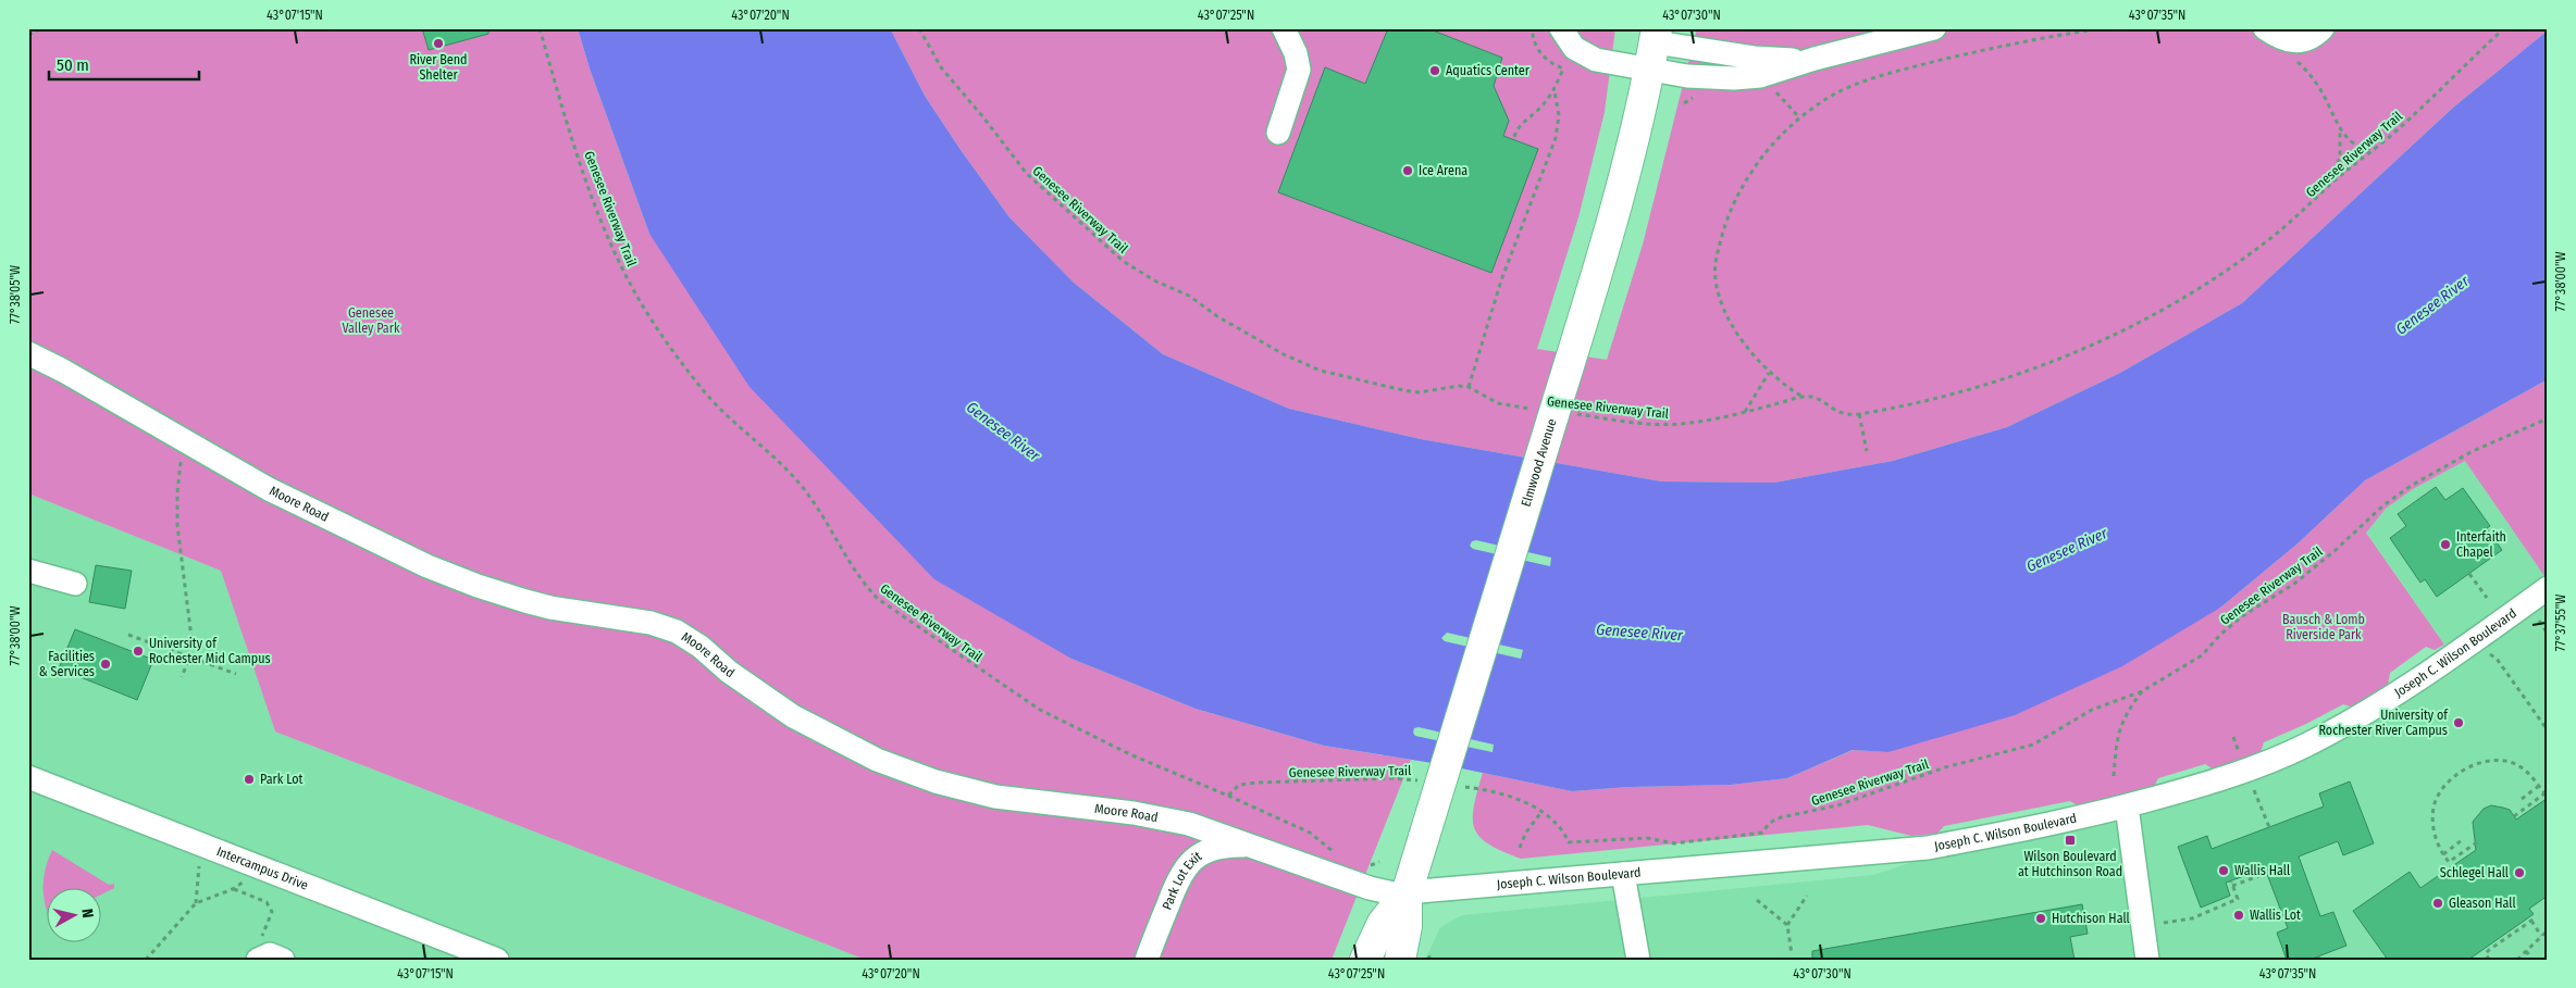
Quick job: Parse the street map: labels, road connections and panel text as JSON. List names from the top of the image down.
{
  "streets": {
    "main road": ["Elmwood Avenue"],
    "street": [
      "Moore Road",
      "Joseph C. Wilson Boulevard",
      "Intercampus Drive",
      "Park Lot Exit"
    ],
    "path": ["Genesee Riverway Trail"]
  },
  "crossings": [
    ["Genesee Riverway Trail", "Elmwood Avenue"],
    ["Elmwood Avenue", "Moore Road"],
    ["Elmwood Avenue", "Joseph C. Wilson Boulevard"],
    ["Moore Road", "Joseph C. Wilson Boulevard"],
    ["Moore Road", "Park Lot Exit"]
  ],
  "water": ["Genesee River"],
  "parks": ["Genesee Valley Park", "Bausch & Lomb Riverside Park"],
  "places": {
    "other": [
      "River Bend Shelter",
      "Aquatics Center",
      "Ice Arena",
      "Interfaith Chapel",
      "University of Rochester Mid Campus",
      "Facilities & Services",
      "University of Rochester River Campus",
      "Park Lot",
      "Wallis Hall",
      "Schlegel Hall",
      "Gleason Hall",
      "Wallis Lot",
      "Hutchison Hall"
    ],
    "transit": ["Wilson Boulevard at Hutchinson Road"]
  },
  "scale_bar": "50 m",
  "north": "right",
  "coordinates": [
    "43°07'15\"N",
    "43°07'20\"N",
    "43°07'25\"N",
    "43°07'30\"N",
    "43°07'35\"N",
    "77°38'00\"W",
    "77°38'05\"W",
    "77°37'55\"W"
  ]
}
